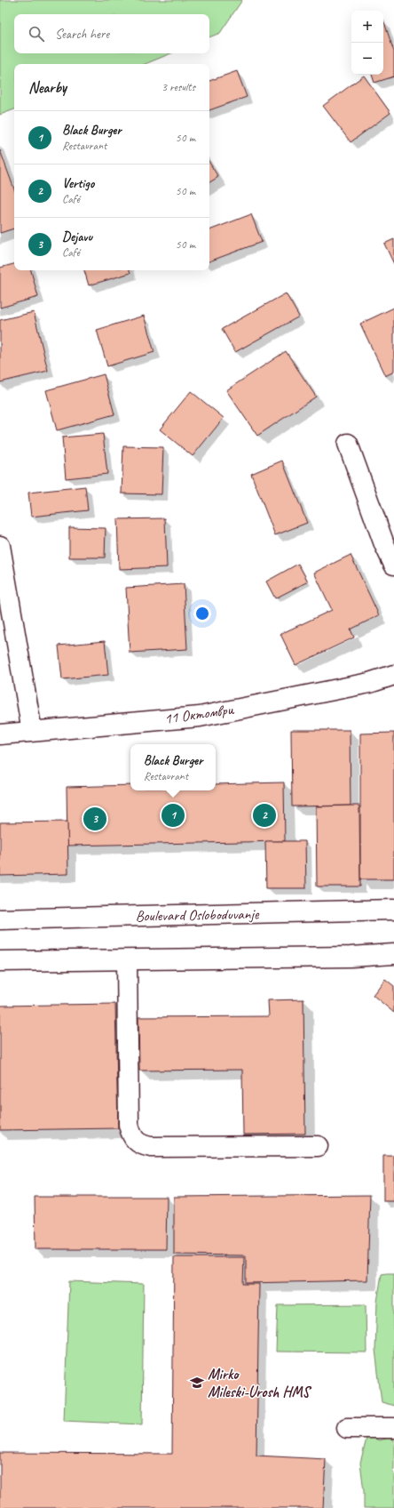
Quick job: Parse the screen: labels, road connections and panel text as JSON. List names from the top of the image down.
{
  "streets": {
    "street": ["11 Октомври", "Boulevard Osloboduvanje"]
  },
  "places": {
    "school or university": ["Mirko Mileski-Urosh HMS"]
  },
  "page": {
    "map_buttons": ["+", "−"],
    "search": "Search here",
    "heading": ["Nearby", "3 results"],
    "list": [
      {
        "mark": "1",
        "name": "Black Burger",
        "note": "Restaurant",
        "value": "50 m"
      },
      {
        "mark": "2",
        "name": "Vertigo",
        "note": "Café",
        "value": "50 m"
      },
      {
        "mark": "3",
        "name": "Dejavu",
        "note": "Café",
        "value": "50 m"
      }
    ],
    "popup": ["Black Burger", "Restaurant"],
    "pins": ["1", "2", "3"]
  }
}
